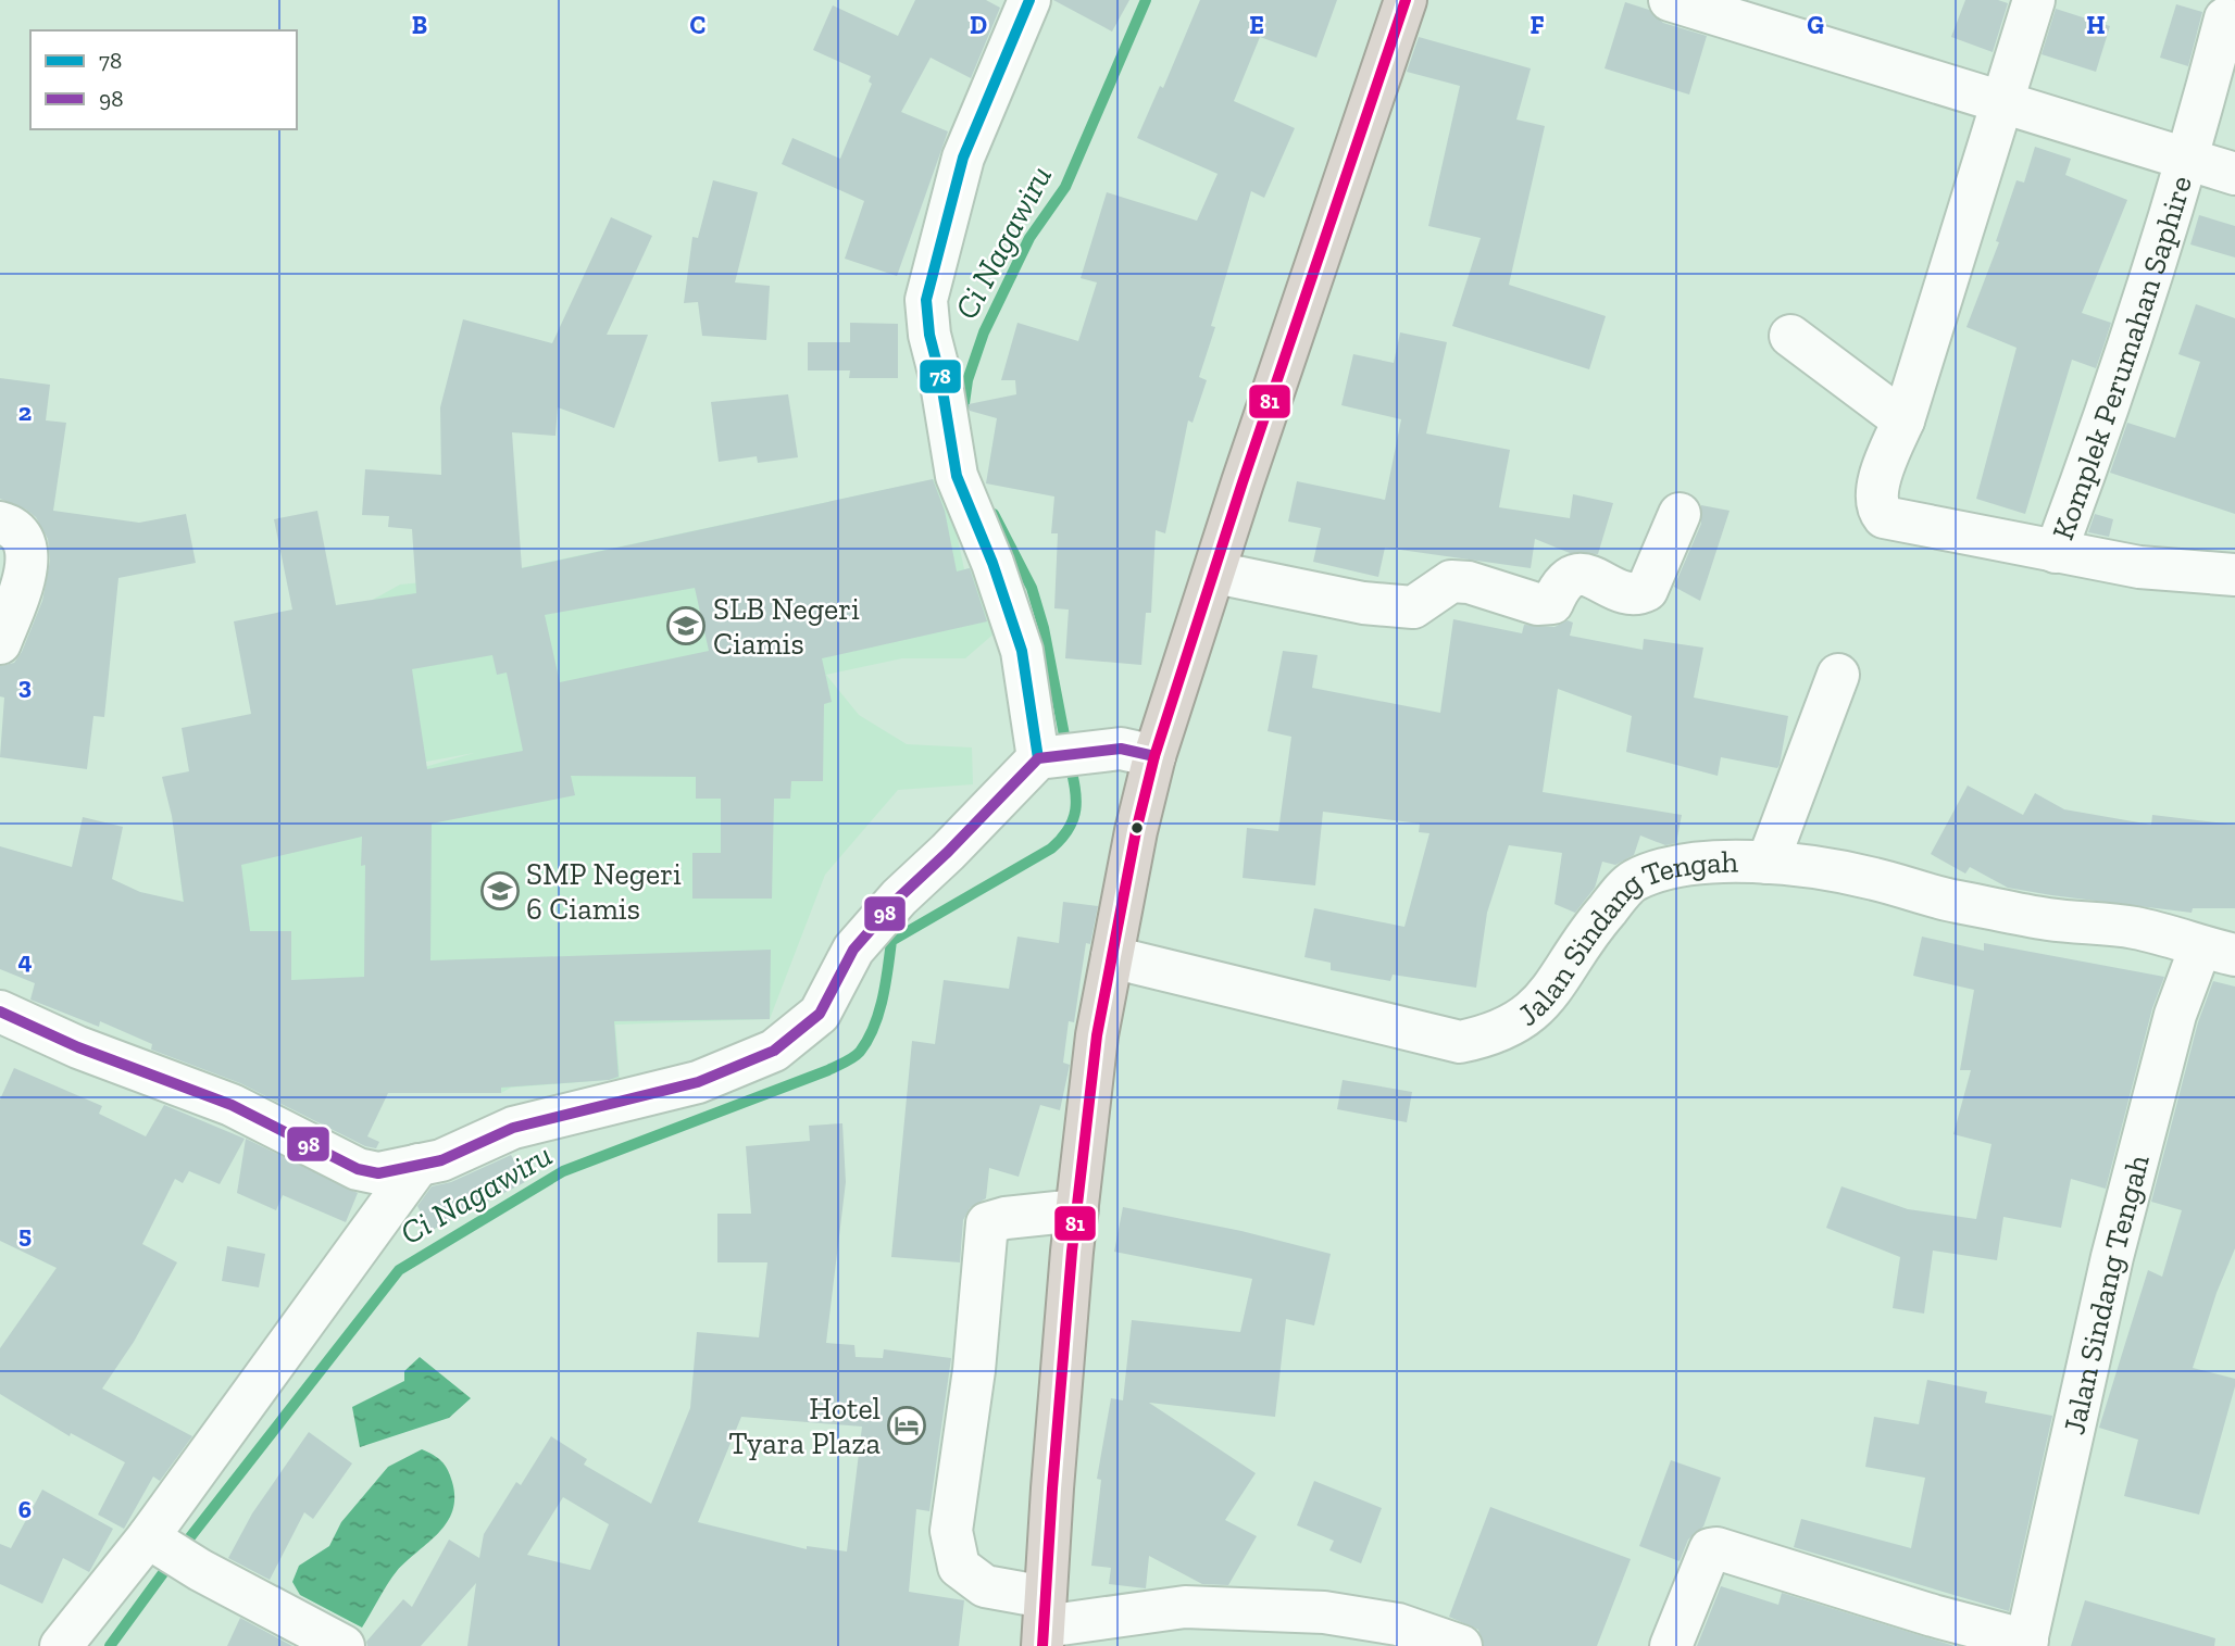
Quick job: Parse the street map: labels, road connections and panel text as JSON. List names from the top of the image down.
{
  "streets": {
    "street": ["Komplek Perumahan Saphire", "Jalan Sindang Tengah"]
  },
  "water": ["Ci Nagawiru"],
  "places": {
    "school or university": ["SLB Negeri Ciamis", "SMP Negeri 6 Ciamis"],
    "hotel": ["Hotel Tyara Plaza"]
  },
  "lines": ["transit line 78", "transit line 81", "transit line 98"],
  "legend": ["78", "98"],
  "grid": {
    "columns": [
      "B",
      "C",
      "D",
      "E",
      "F",
      "G",
      "H"
    ],
    "rows": [
      "2",
      "3",
      "4",
      "5",
      "6"
    ]
  }
}
